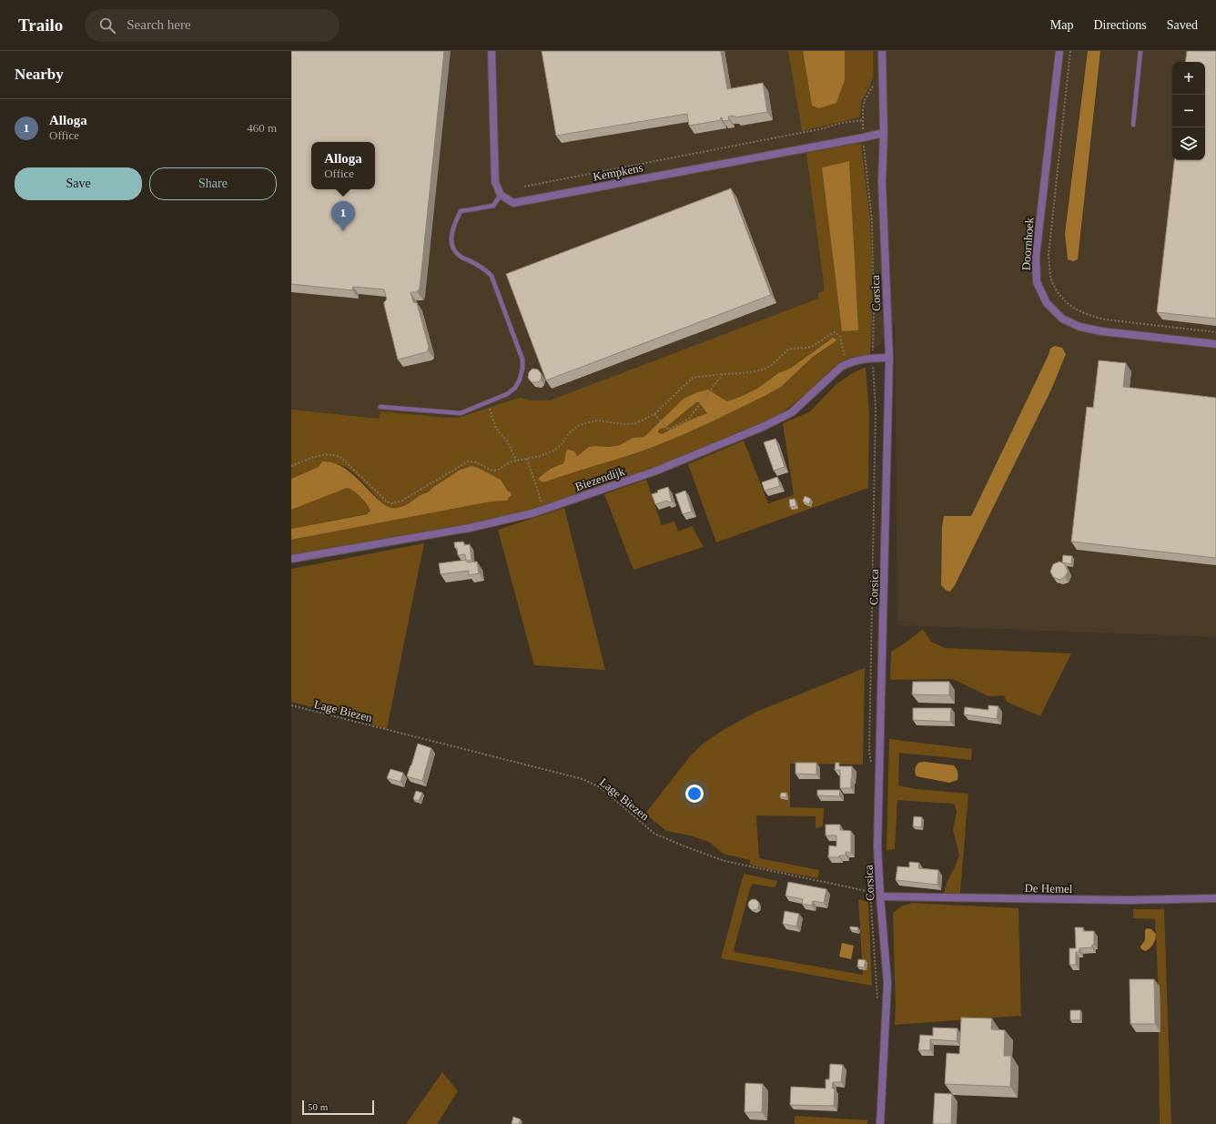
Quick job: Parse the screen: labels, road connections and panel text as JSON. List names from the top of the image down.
{
  "streets": {
    "street": [
      "Kempkens",
      "Doornhoek",
      "Corsica",
      "Biezendijk",
      "De Hemel"
    ],
    "path": ["Lage Biezen"]
  },
  "crossings": [
    ["Kempkens", "Corsica"],
    ["Corsica", "Biezendijk"],
    ["Corsica", "Lage Biezen"],
    ["Corsica", "De Hemel"],
    ["Lage Biezen", "De Hemel"]
  ],
  "scale_bar": "50 m",
  "page": {
    "header": "Trailo",
    "search": "Search here",
    "nav": ["Map", "Directions", "Saved"],
    "heading": "Nearby",
    "map_buttons": ["+", "−"],
    "list": [
      {
        "mark": "1",
        "name": "Alloga",
        "note": "Office",
        "value": "460 m"
      }
    ],
    "popup": ["Alloga", "Office"],
    "buttons": ["Save", "Share"],
    "pins": "1",
    "scale": "50 m"
  }
}
